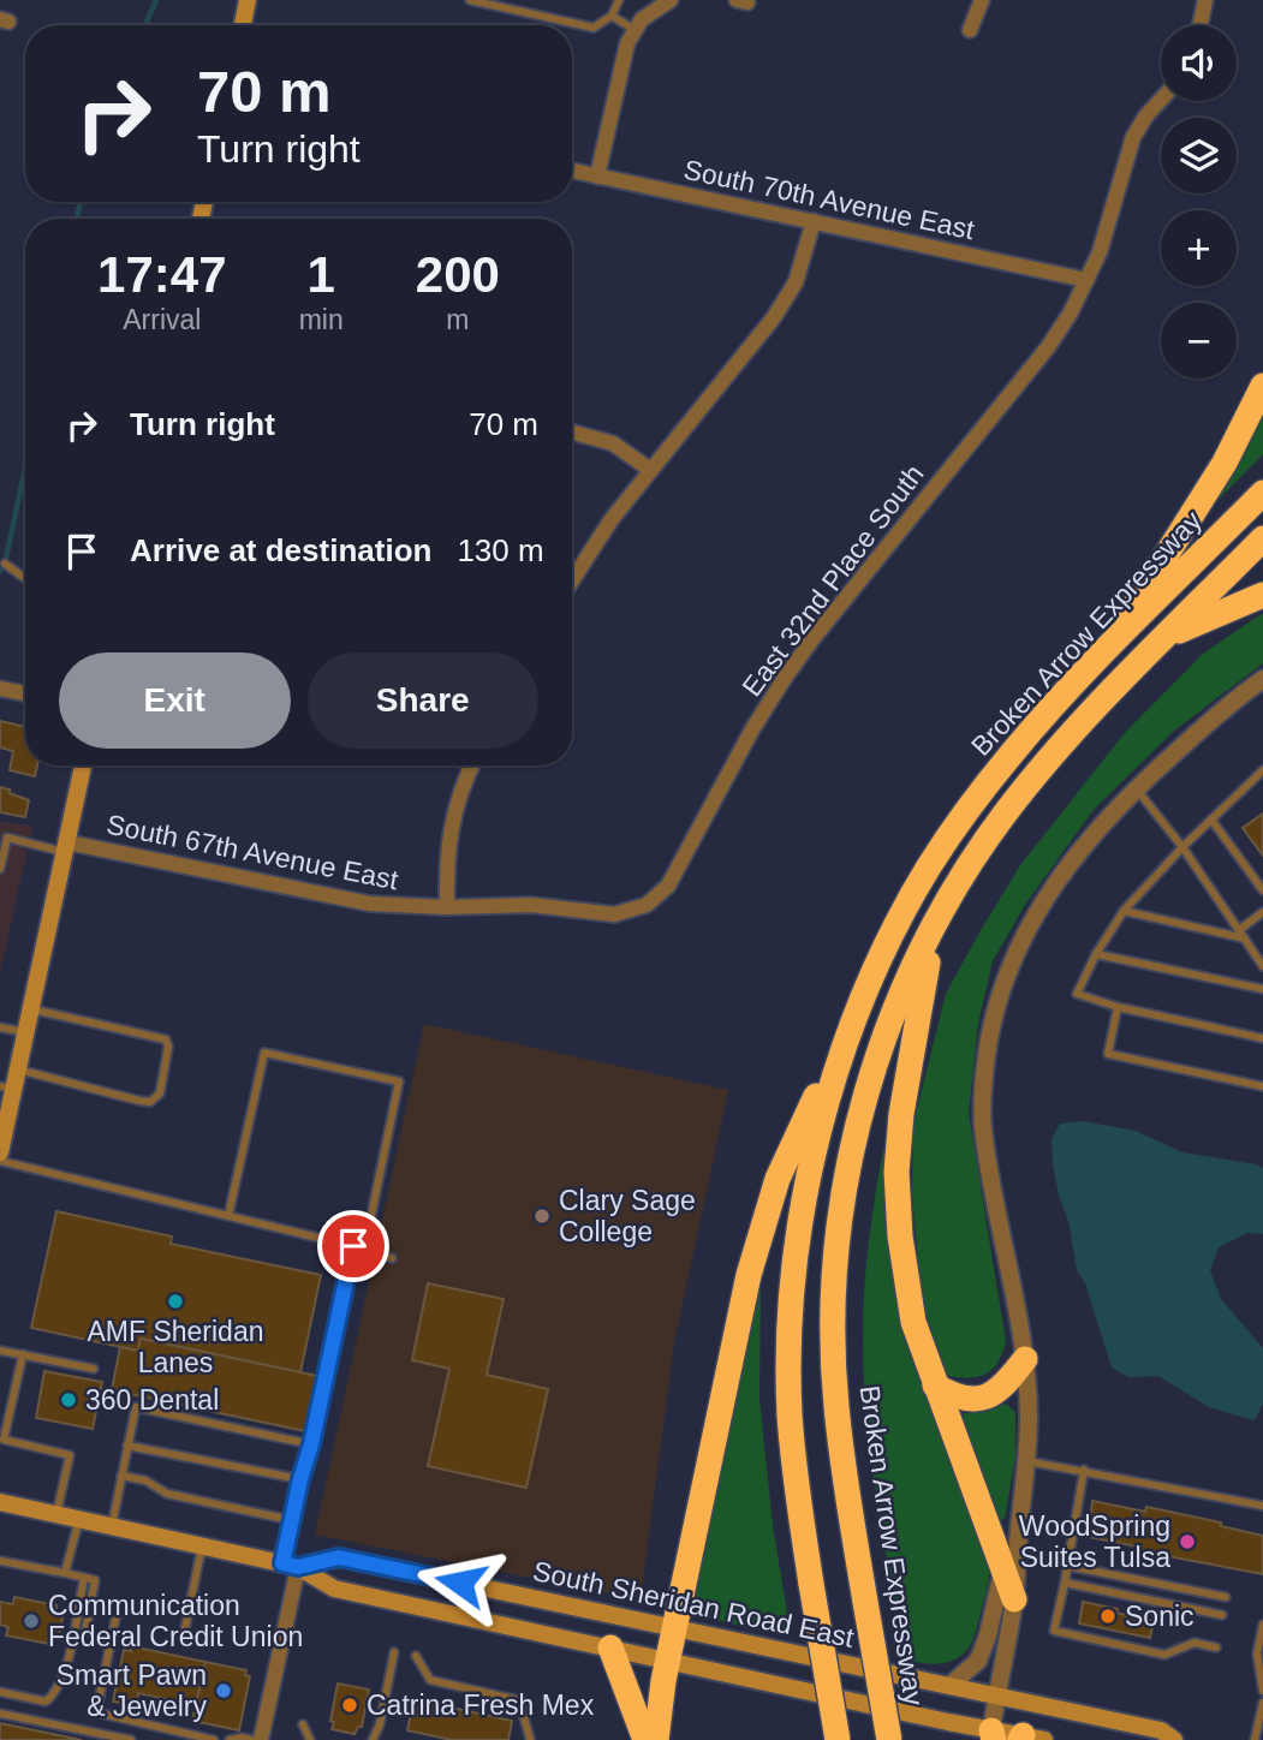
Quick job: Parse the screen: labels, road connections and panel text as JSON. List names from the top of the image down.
{
  "streets": {
    "highway": ["Broken Arrow Expressway"],
    "main road": ["South Sheridan Road East"],
    "street": ["South 70th Avenue East", "East 32nd Place South", "South 67th Avenue East"]
  },
  "crossings": [
    ["South 70th Avenue East", "East 32nd Place South"],
    ["East 32nd Place South", "South 67th Avenue East"],
    ["Broken Arrow Expressway", "South Sheridan Road East"]
  ],
  "places": [
    "Clary Sage College",
    "AMF Sheridan Lanes",
    "360 Dental",
    "WoodSpring Suites Tulsa",
    "Sonic",
    "Communication Federal Credit Union",
    "Smart Pawn & Jewelry",
    "Catrina Fresh Mex"
  ],
  "page": {
    "map_buttons": ["+", "−"],
    "turn": ["70 m", "Turn right"],
    "eta": [
      "17:47",
      "Arrival",
      "1",
      "min",
      "200",
      "m"
    ],
    "list": [
      {
        "name": "Turn right",
        "value": "70 m"
      },
      {
        "name": "Arrive at destination",
        "value": "130 m"
      }
    ],
    "buttons": ["Exit", "Share"]
  }
}
